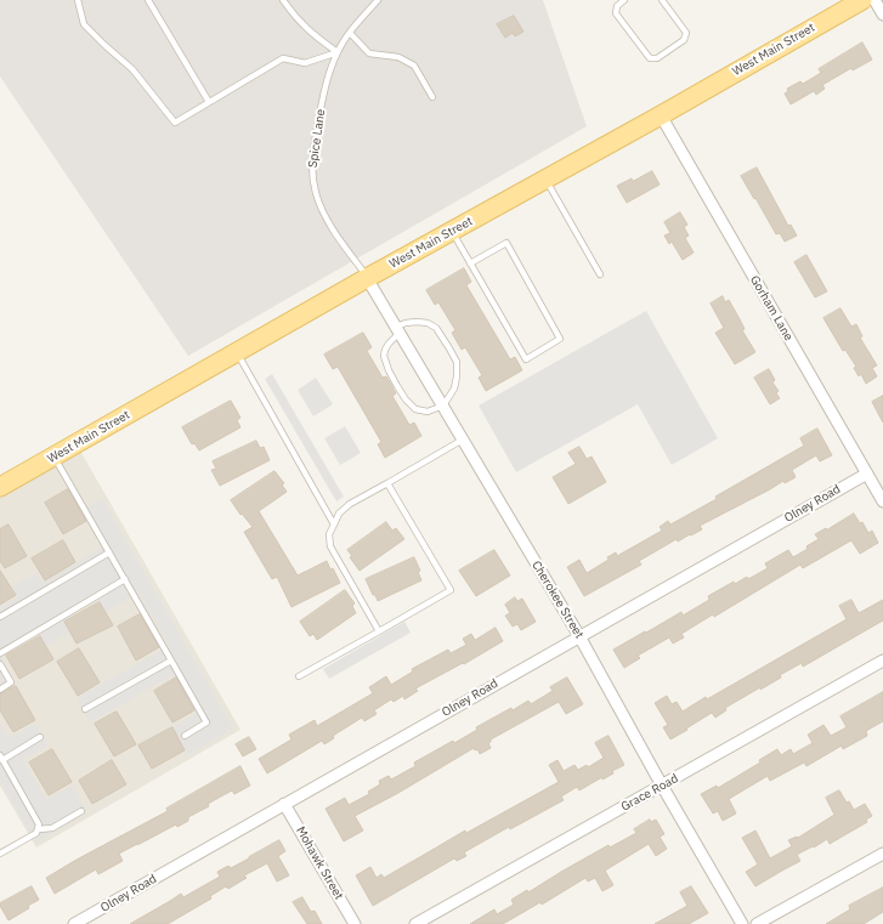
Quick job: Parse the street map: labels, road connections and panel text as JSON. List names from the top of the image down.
{
  "streets": {
    "main road": ["West Main Street"],
    "street": [
      "Gorham Lane",
      "Olney Road",
      "Cherokee Street",
      "Grace Road",
      "Mohawk Street"
    ],
    "lane": ["Spice Lane"]
  },
  "crossings": [
    ["West Main Street", "Spice Lane"],
    ["West Main Street", "Gorham Lane"],
    ["West Main Street", "Cherokee Street"],
    ["Spice Lane", "Cherokee Street"],
    ["Gorham Lane", "Olney Road"],
    ["Olney Road", "Cherokee Street"],
    ["Olney Road", "Mohawk Street"],
    ["Cherokee Street", "Grace Road"]
  ]
}
